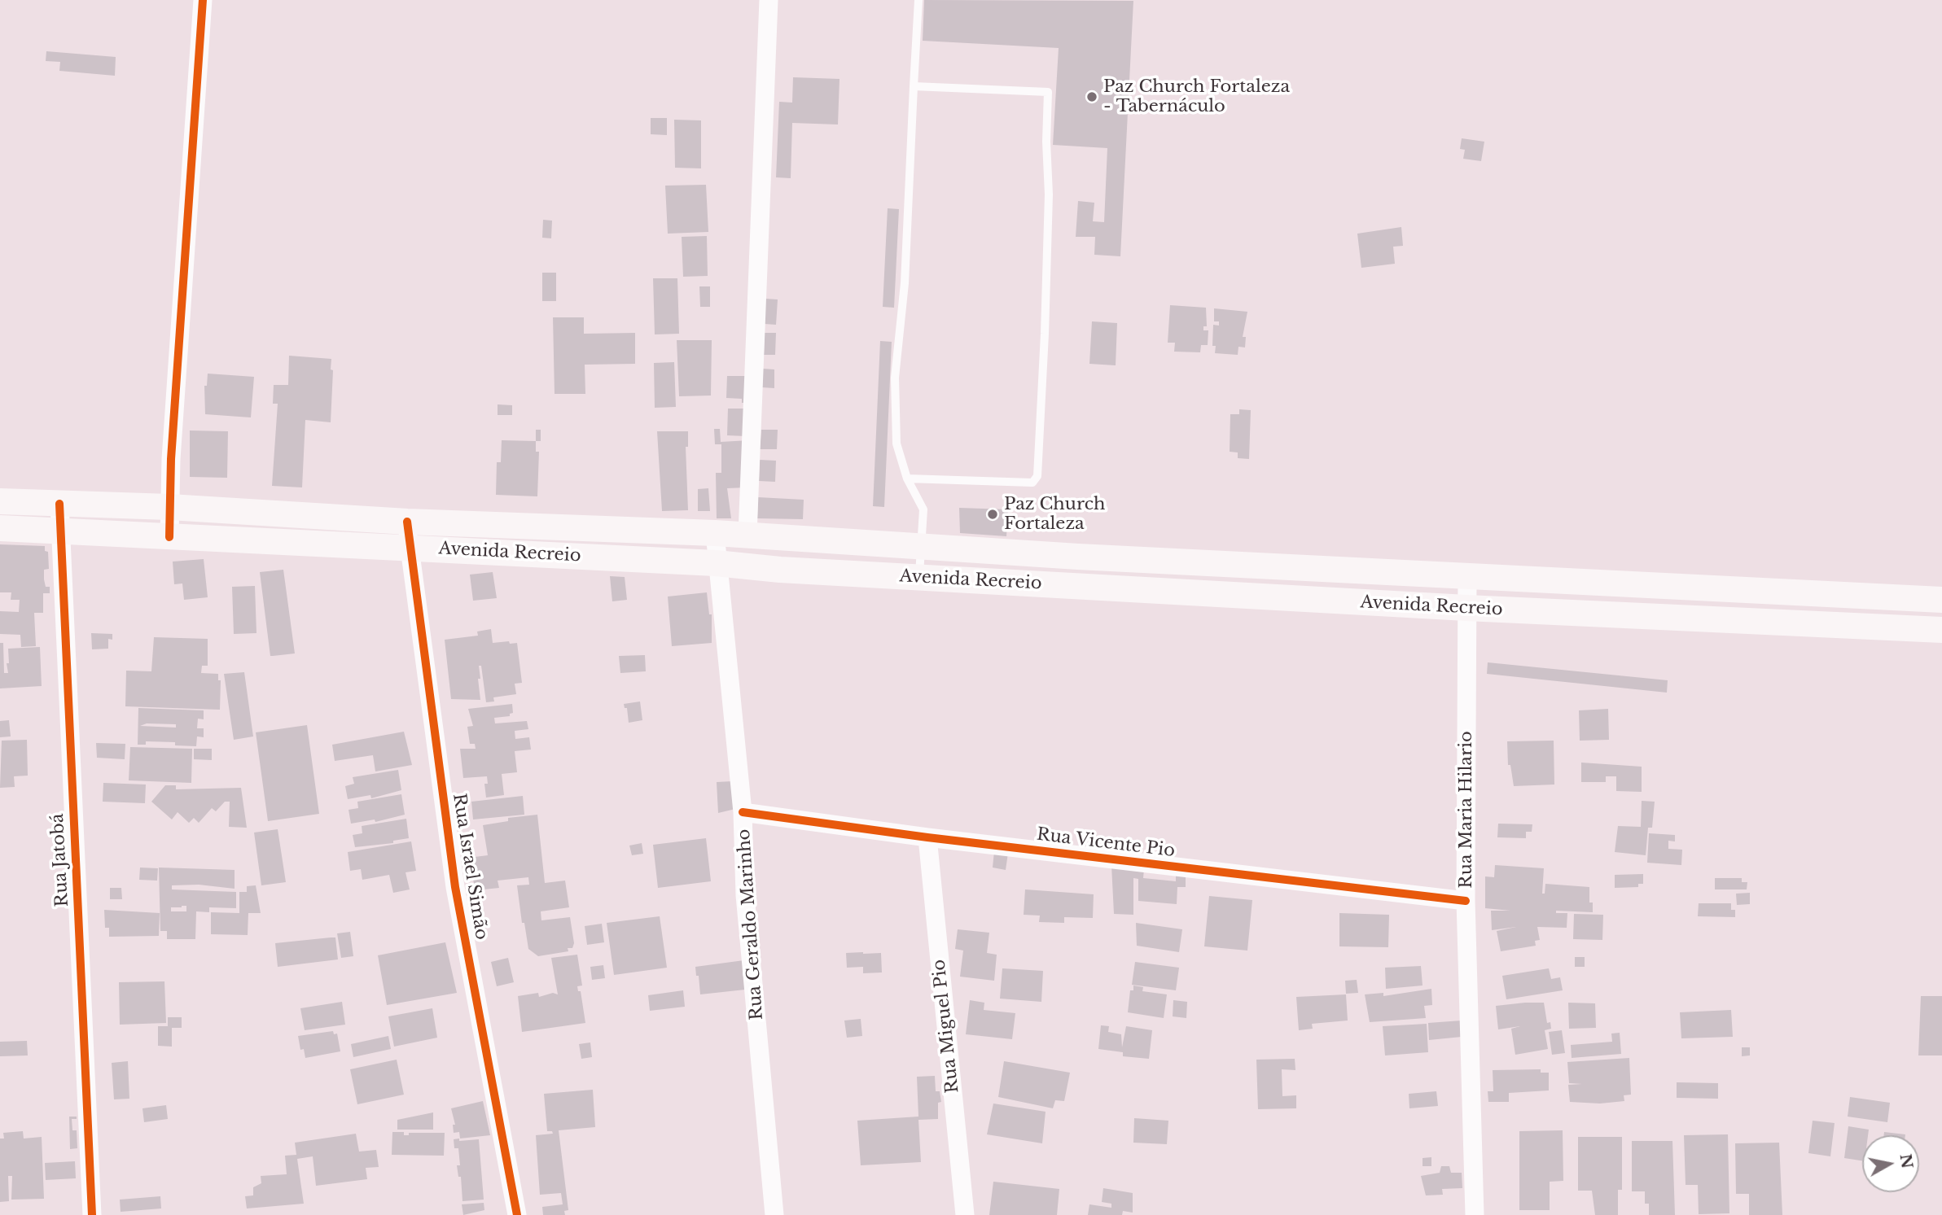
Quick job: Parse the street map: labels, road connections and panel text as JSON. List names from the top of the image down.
{
  "streets": {
    "main road": ["Avenida Recreio"],
    "street": [
      "Rua Maria Hilario",
      "Rua Vicente Pio",
      "Rua Jatobá",
      "Rua Israel Simão",
      "Rua Geraldo Marinho",
      "Rua Miguel Pio"
    ]
  },
  "crossings": [
    ["Avenida Recreio", "Rua Maria Hilario"],
    ["Avenida Recreio", "Rua Jatobá"],
    ["Avenida Recreio", "Rua Israel Simão"],
    ["Avenida Recreio", "Rua Geraldo Marinho"],
    ["Rua Maria Hilario", "Rua Vicente Pio"],
    ["Rua Vicente Pio", "Rua Geraldo Marinho"],
    ["Rua Vicente Pio", "Rua Miguel Pio"]
  ],
  "places": ["Paz Church Fortaleza - Tabernáculo", "Paz Church Fortaleza"],
  "north": "right"
}
